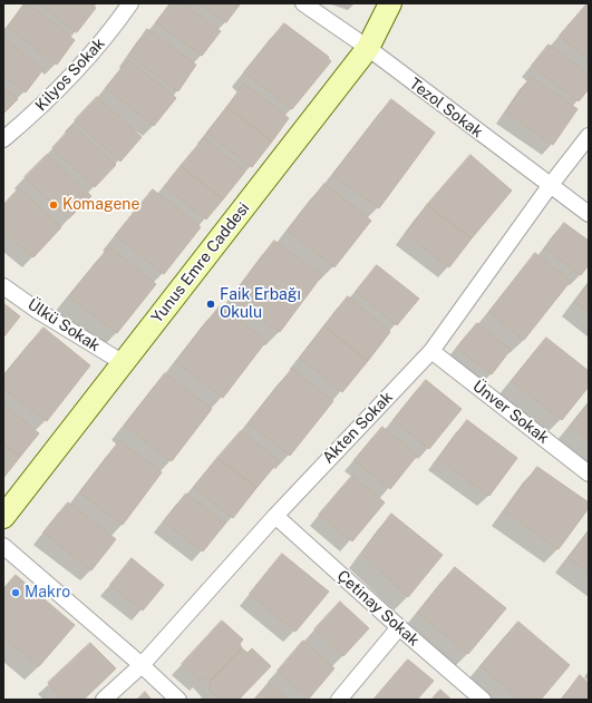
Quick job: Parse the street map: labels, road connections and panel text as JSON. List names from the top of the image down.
{
  "streets": {
    "main road": ["Yunus Emre Caddesi"],
    "street": [
      "Kilyos Sokak",
      "Tezol Sokak",
      "Ülkü Sokak",
      "Ünver Sokak",
      "Akten Sokak",
      "Çetinay Sokak"
    ]
  },
  "crossings": [
    ["Tezol Sokak", "Yunus Emre Caddesi"],
    ["Tezol Sokak", "Akten Sokak"],
    ["Yunus Emre Caddesi", "Ülkü Sokak"],
    ["Ünver Sokak", "Akten Sokak"],
    ["Akten Sokak", "Çetinay Sokak"]
  ],
  "places": ["Komagene", "Faik Erbağı Okulu", "Makro"]
}
